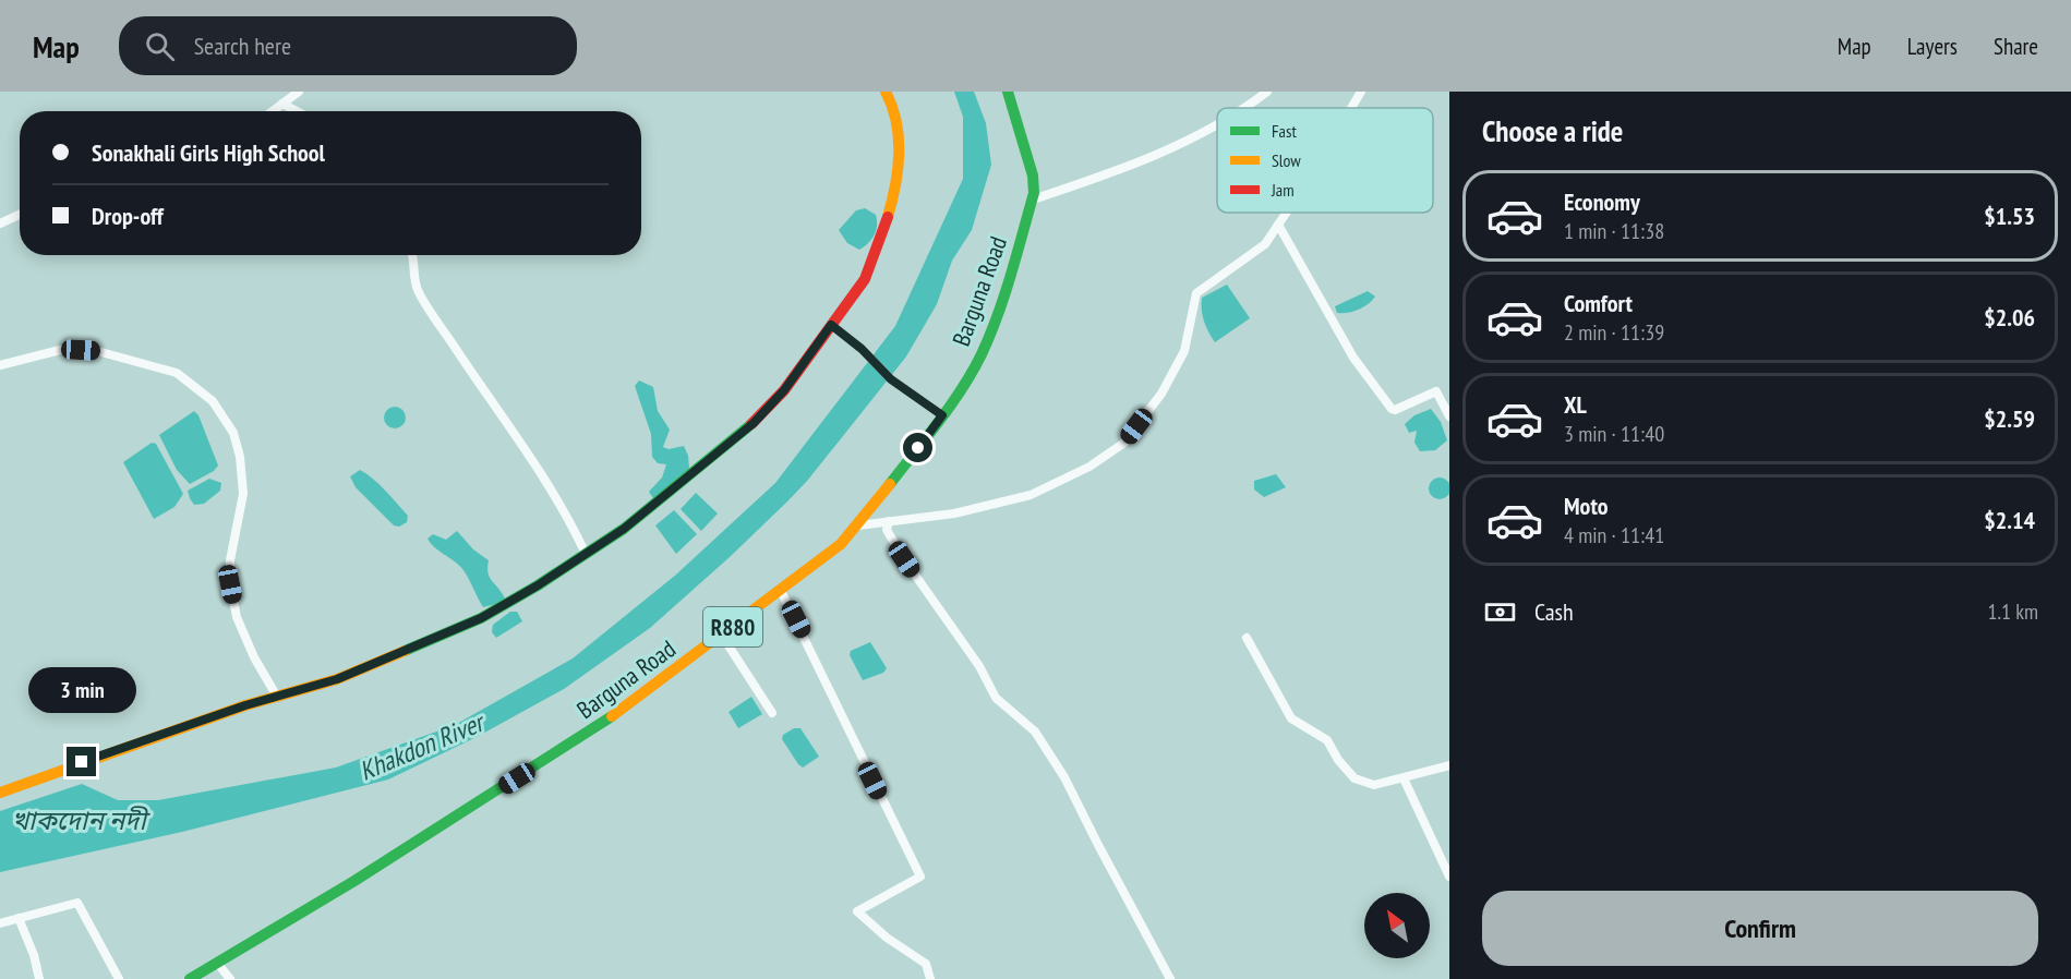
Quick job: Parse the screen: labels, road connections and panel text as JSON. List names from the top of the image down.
{
  "streets": {
    "main road": ["Barguna Road", "R880"]
  },
  "water": ["Khakdon River", "খাকদোন নদী"],
  "legend": ["Fast", "Slow", "Jam"],
  "north": "top left",
  "page": {
    "header": "Map",
    "search": "Search here",
    "nav": ["Map", "Layers", "Share"],
    "heading": "Choose a ride",
    "banner": ["Sonakhali Girls High School", "Drop-off"],
    "list": [
      {
        "name": "Economy",
        "note": "1 min · 11:38",
        "value": "$1.53"
      },
      {
        "name": "Comfort",
        "note": "2 min · 11:39",
        "value": "$2.06"
      },
      {
        "name": "XL",
        "note": "3 min · 11:40",
        "value": "$2.59"
      },
      {
        "name": "Moto",
        "note": "4 min · 11:41",
        "value": "$2.14"
      }
    ],
    "pay": ["Cash", "1.1 km"],
    "bubble": "3 min",
    "buttons": "Confirm"
  }
}
